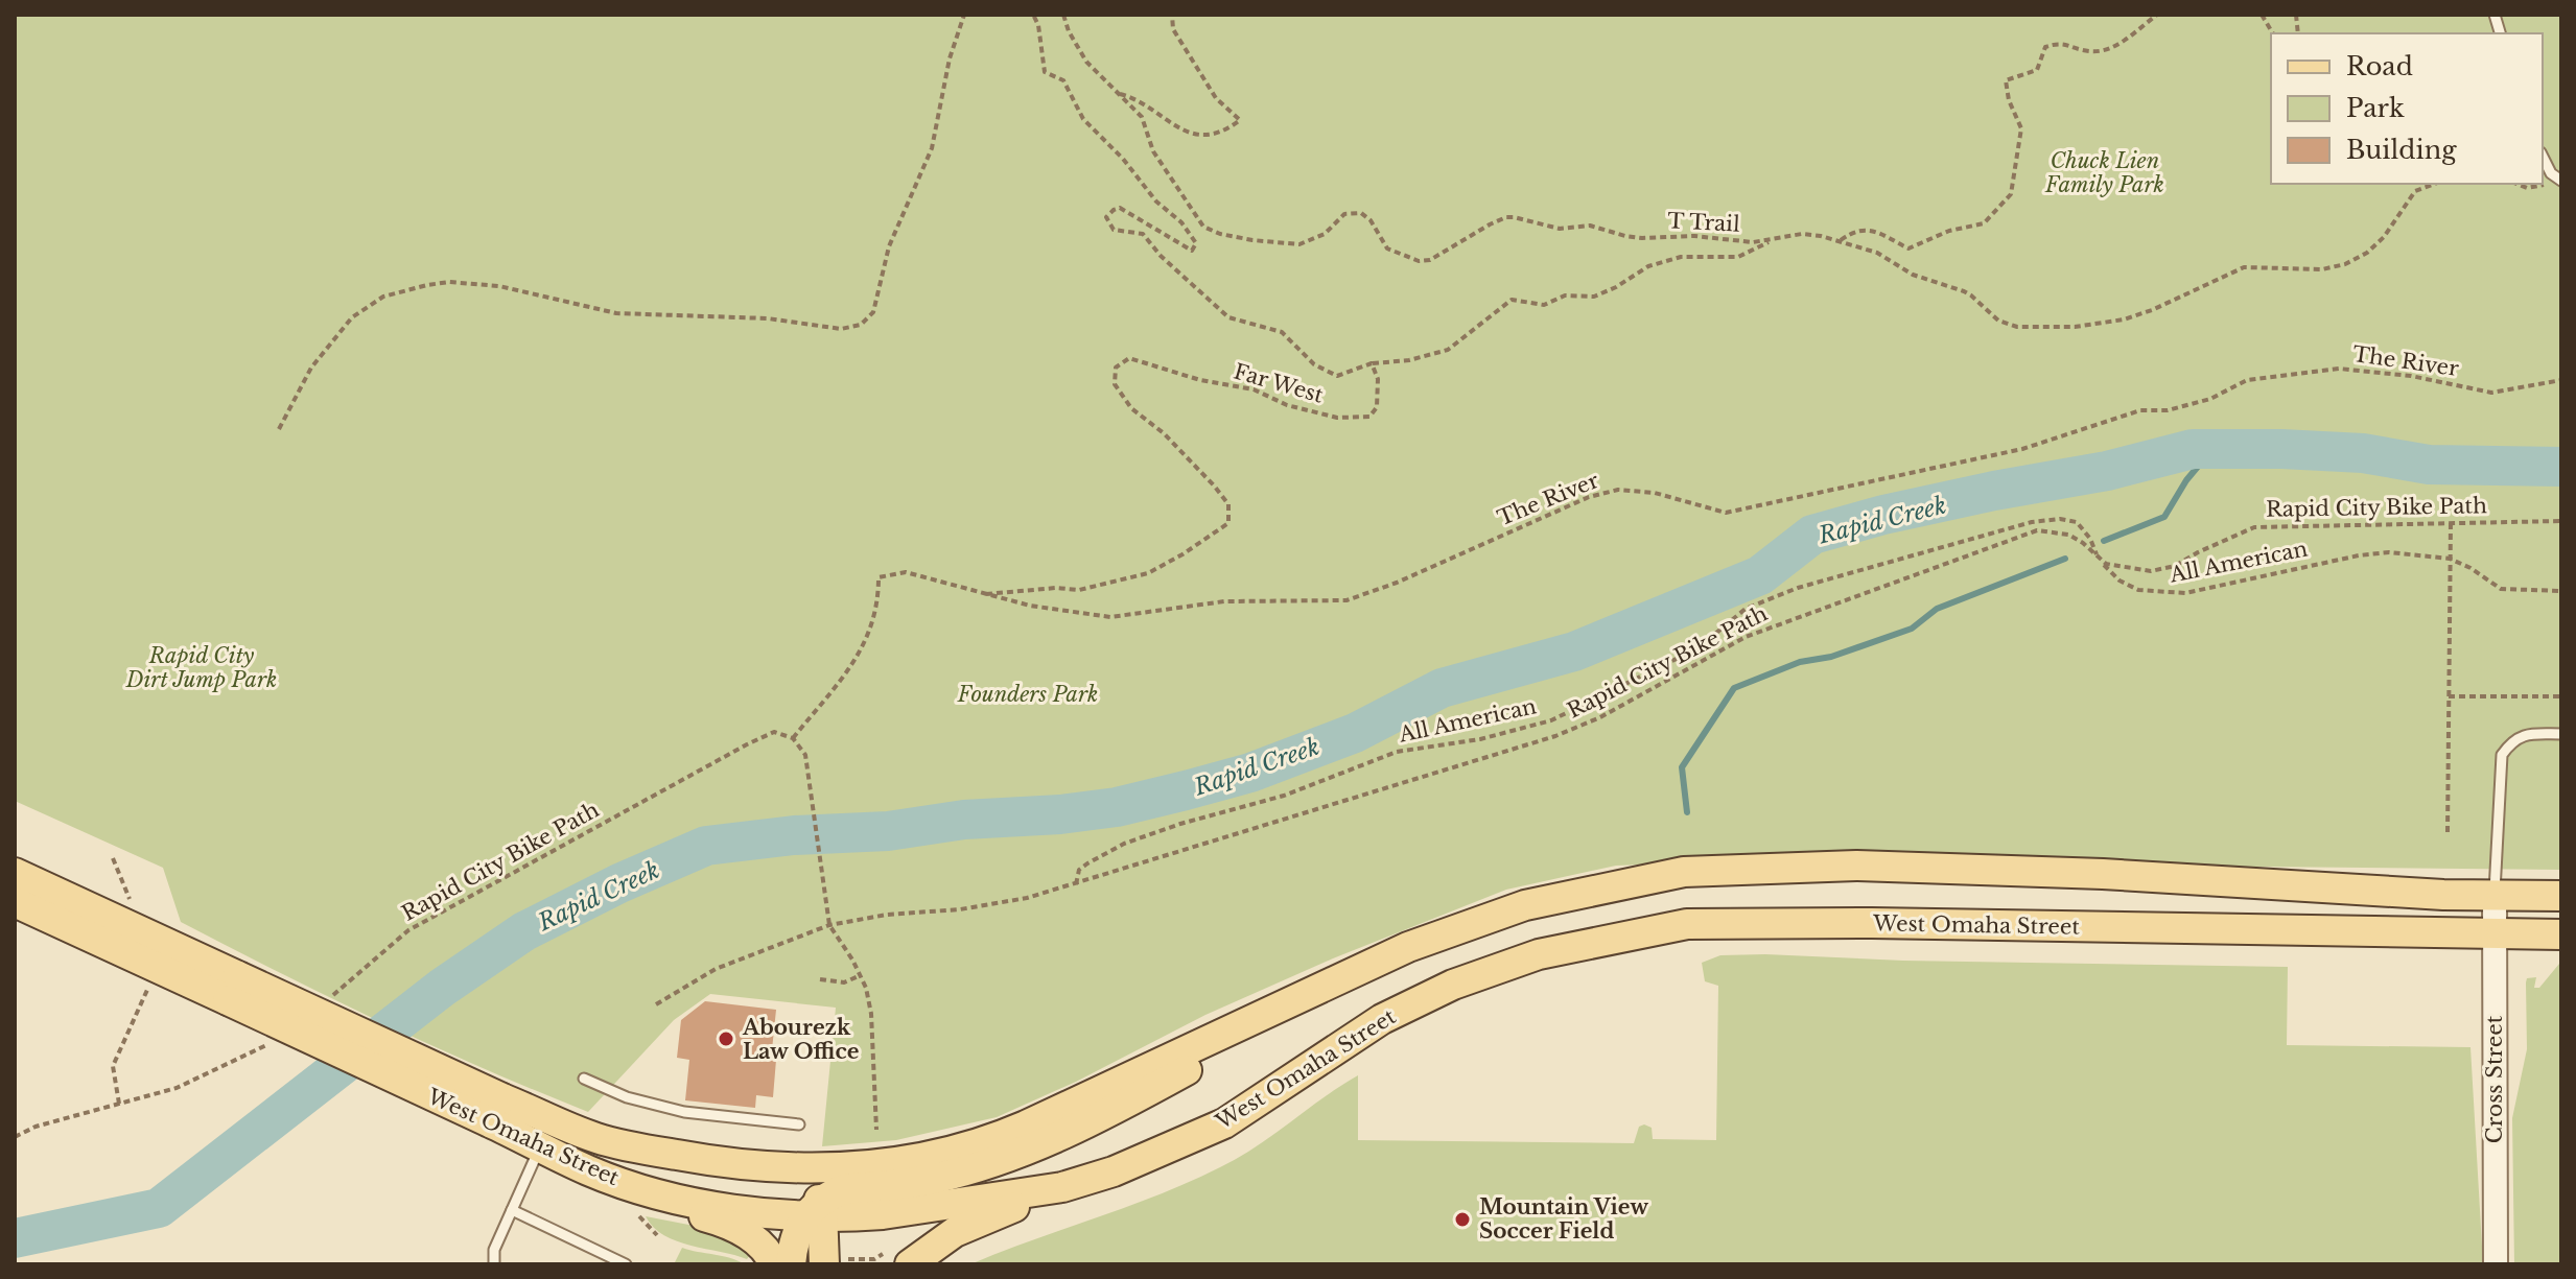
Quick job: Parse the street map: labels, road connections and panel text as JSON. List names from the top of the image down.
{
  "streets": {
    "main road": ["West Omaha Street"],
    "street": ["Cross Street"],
    "path": [
      "T Trail",
      "The River",
      "Far West",
      "Rapid City Bike Path",
      "All American"
    ]
  },
  "crossings": [
    ["The River", "Far West"],
    ["The River", "Rapid City Bike Path"],
    ["Rapid City Bike Path", "All American"],
    ["West Omaha Street", "Cross Street"]
  ],
  "water": ["Rapid Creek"],
  "parks": ["Chuck Lien Family Park", "Rapid City Dirt Jump Park", "Founders Park"],
  "places": ["Abourezk Law Office", "Mountain View Soccer Field"],
  "legend": ["Road", "Park", "Building"]
}
